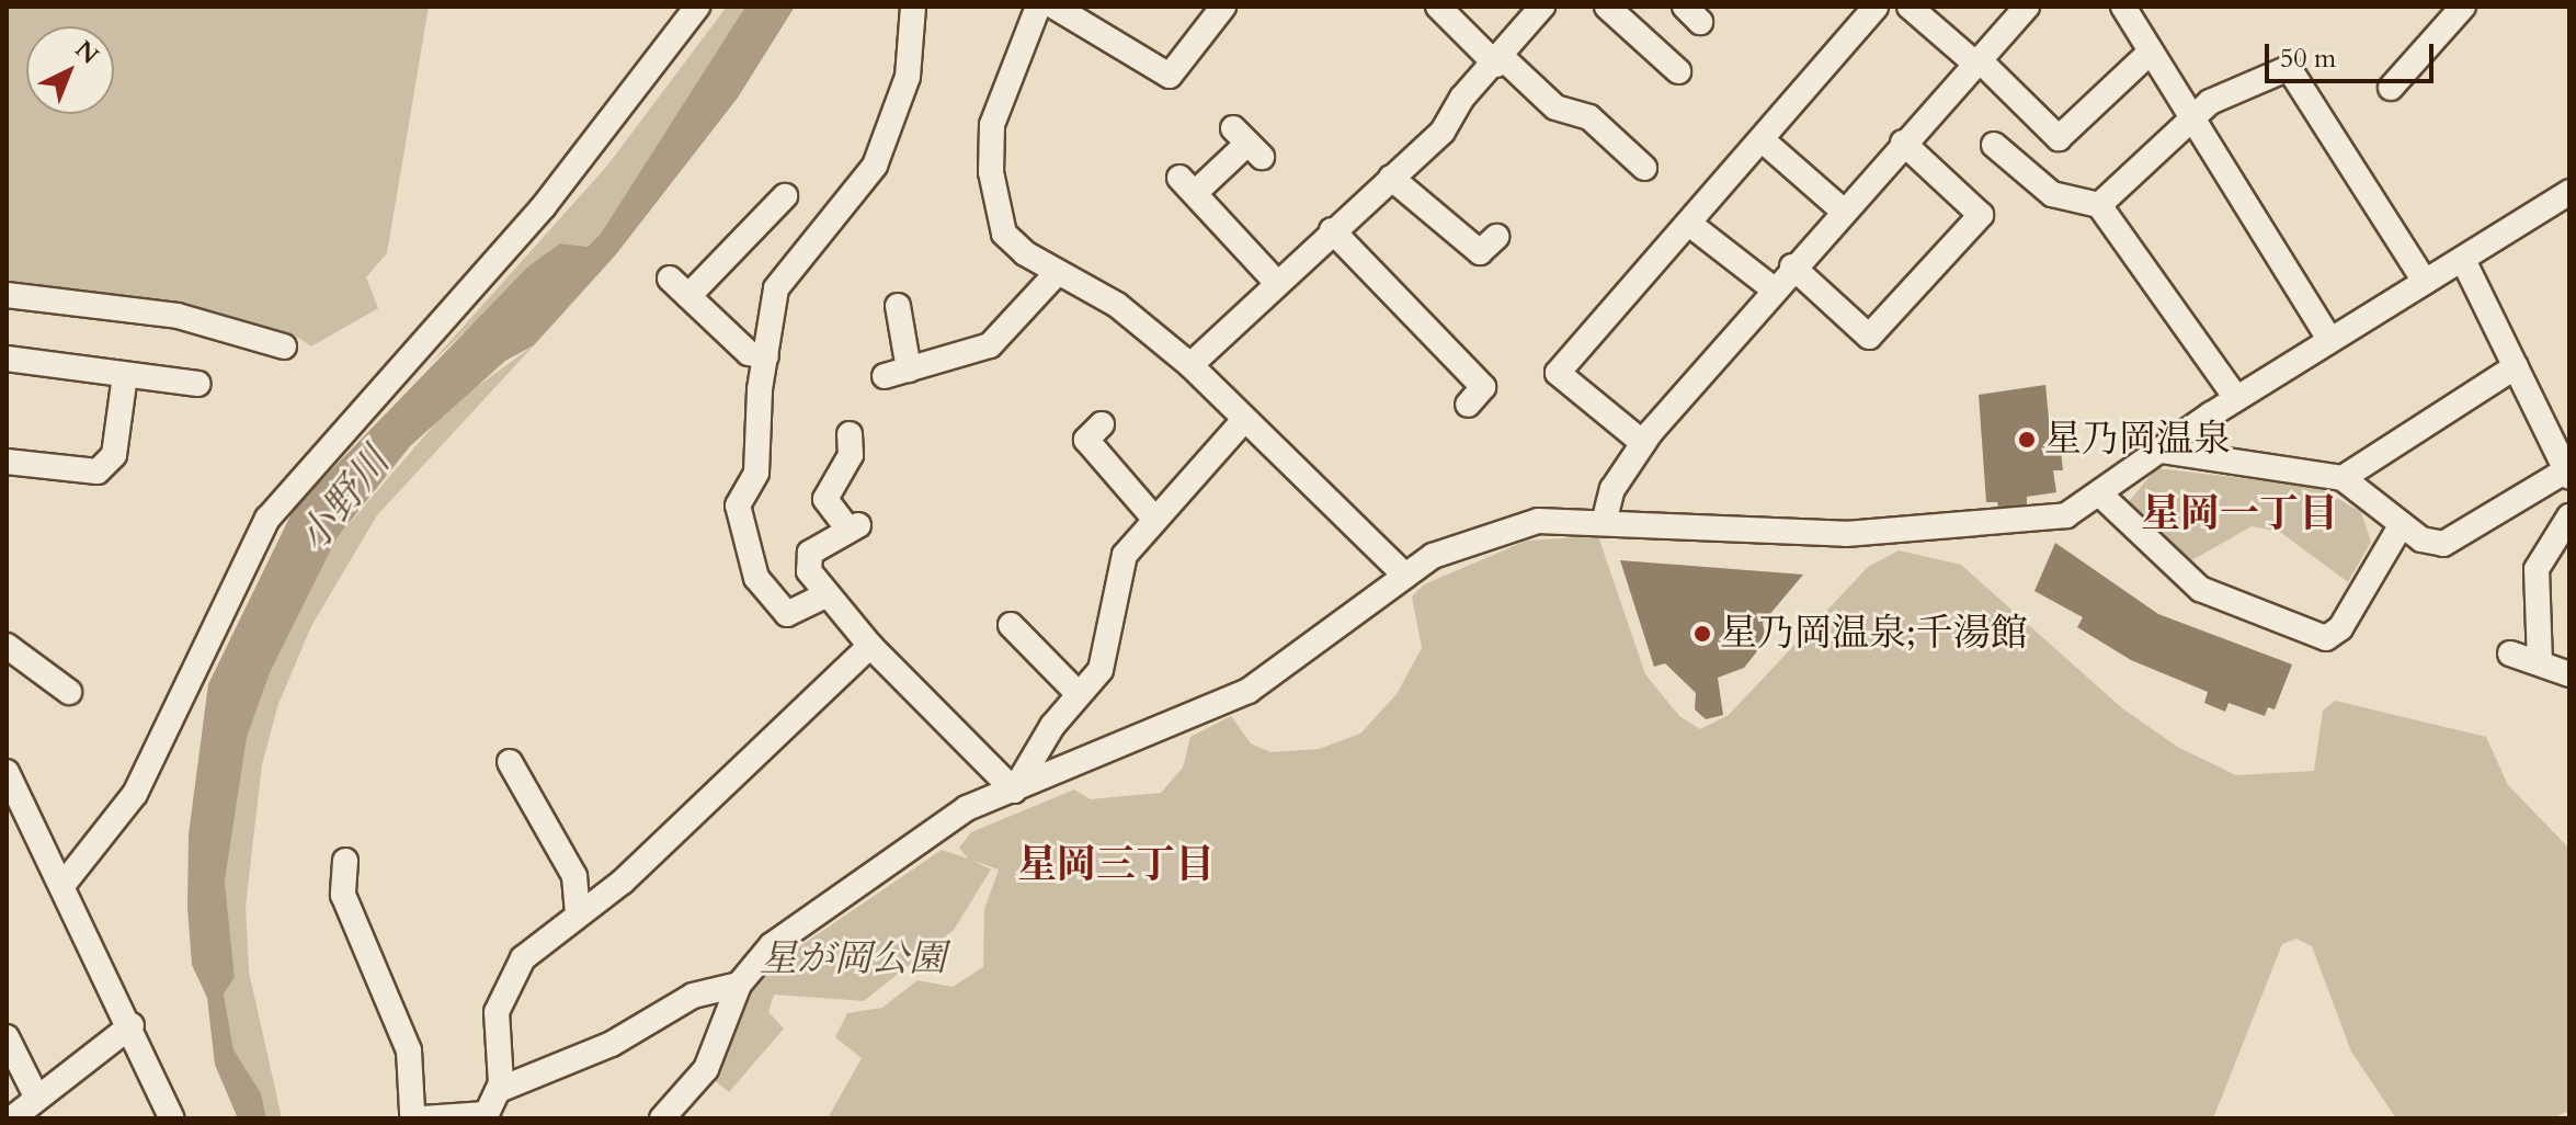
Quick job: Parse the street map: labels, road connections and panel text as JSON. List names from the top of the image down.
{
  "districts": ["星岡一丁目", "星岡三丁目"],
  "water": ["小野川"],
  "parks": ["星が岡公園"],
  "places": ["星乃岡温泉", "星乃岡温泉;千湯館"],
  "scale_bar": "50 m",
  "north": "top right"
}
